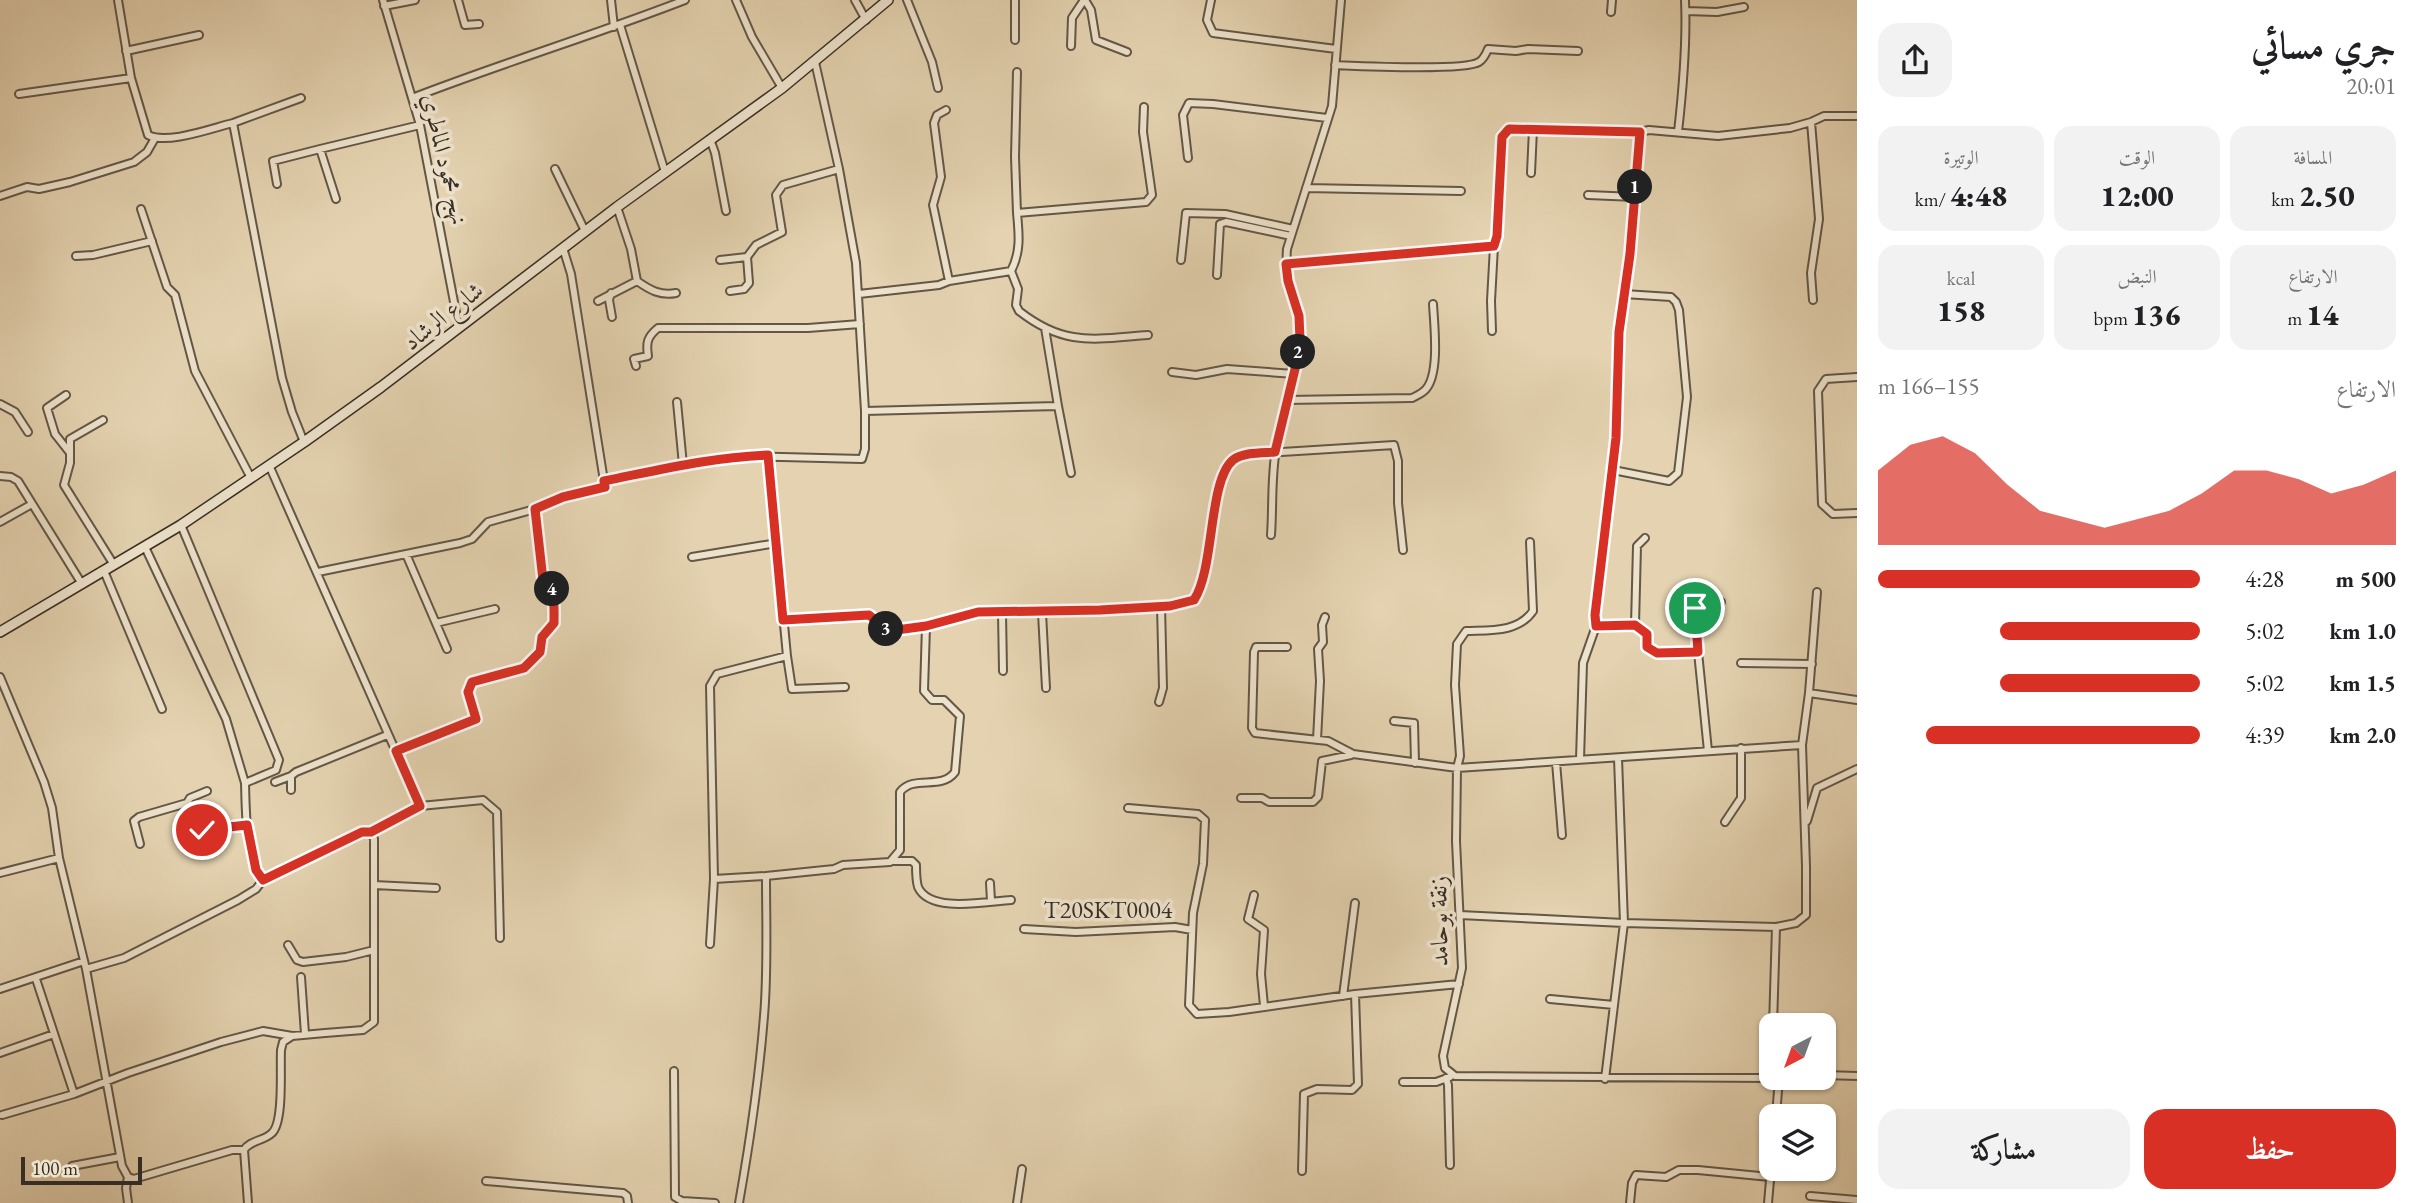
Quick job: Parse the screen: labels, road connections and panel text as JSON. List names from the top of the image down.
{
  "streets": {
    "street": [
      "نهج محمود الماطري",
      "شارع الرشاد",
      "T20SKT0004",
      "زنقة بوحامد"
    ]
  },
  "crossings": [
    ["نهج محمود الماطري", "شارع الرشاد"]
  ],
  "scale_bar": "100 m",
  "north": "bottom left",
  "page": {
    "heading": ["جري مسائي", "20:01"],
    "stats": [
      ["المسافة", "2.50 km"],
      ["الوقت", "12:00"],
      ["الوتيرة", "4:48 /km"],
      ["الارتفاع", "14 m"],
      ["النبض", "136 bpm"],
      ["kcal", "158"]
    ],
    "pins": [
      "1",
      "2",
      "4",
      "3"
    ],
    "chart": ["الارتفاع", "155–166 m"],
    "list": [
      {
        "name": "500 m",
        "note": "4:28"
      },
      {
        "name": "1.0 km",
        "note": "5:02"
      },
      {
        "name": "1.5 km",
        "note": "5:02"
      },
      {
        "name": "2.0 km",
        "note": "4:39"
      }
    ],
    "buttons": ["حفظ", "مشاركة"],
    "scale": "100 m"
  }
}
